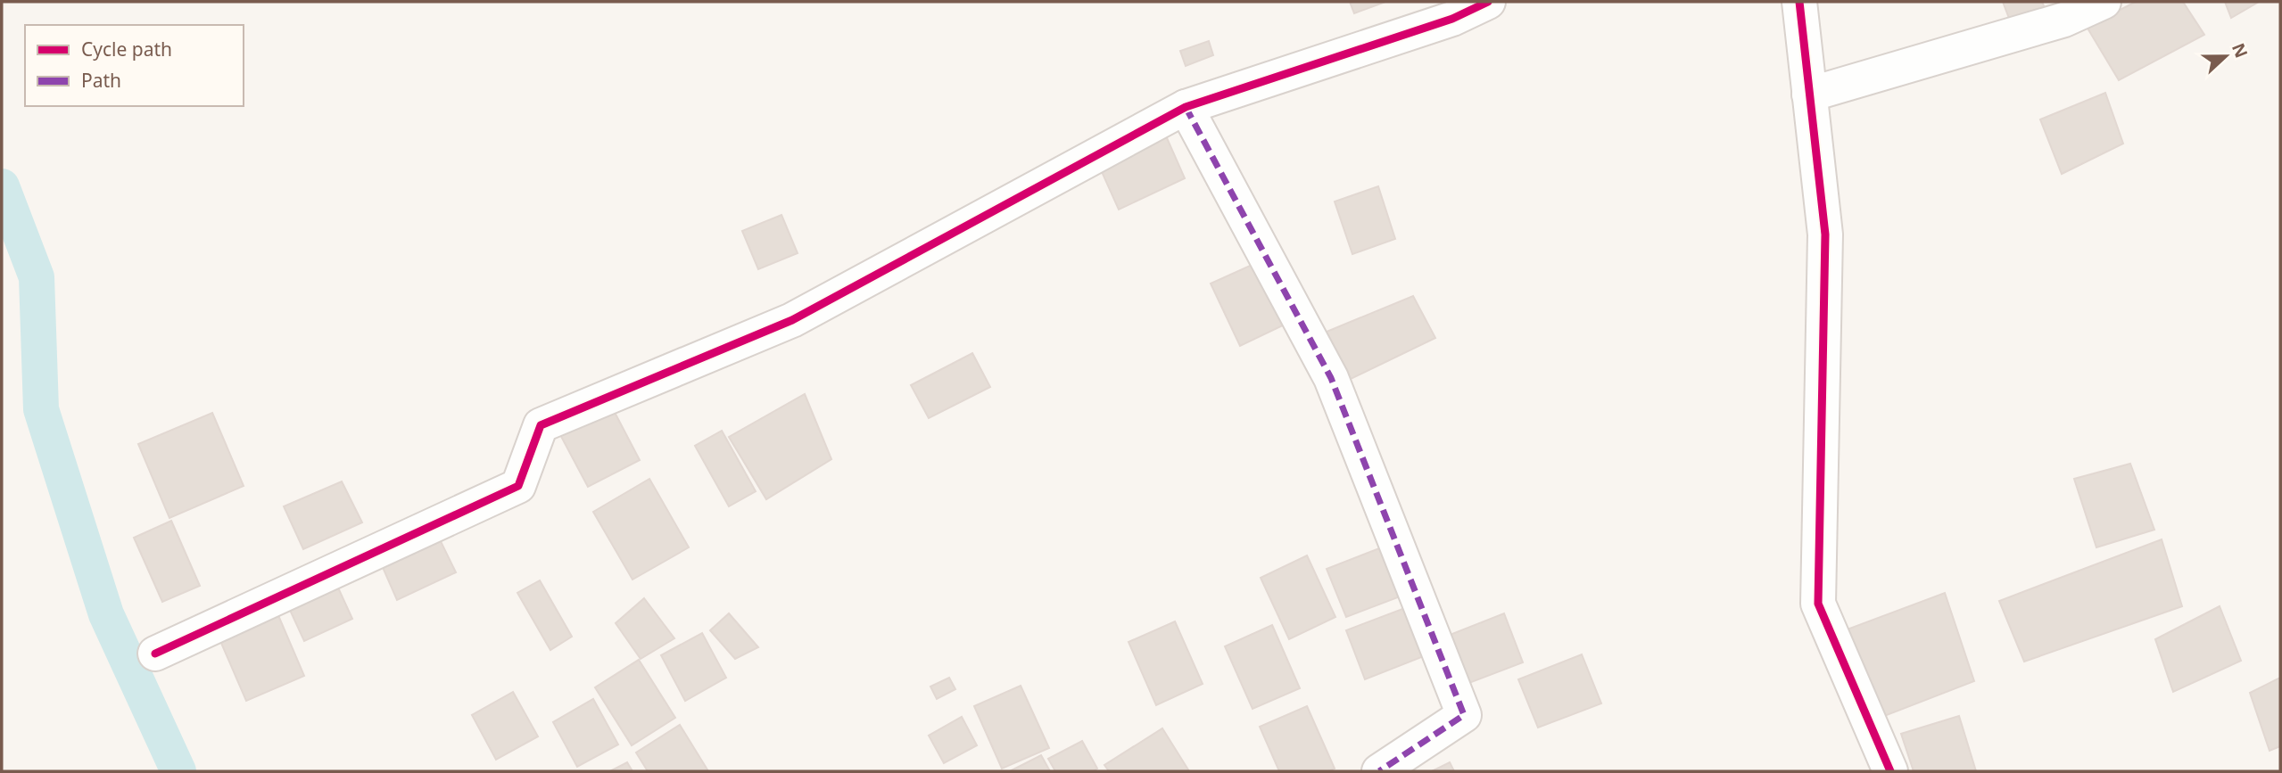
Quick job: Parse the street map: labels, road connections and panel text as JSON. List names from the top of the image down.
{
  "legend": ["Cycle path", "Path"],
  "north": "right"
}
